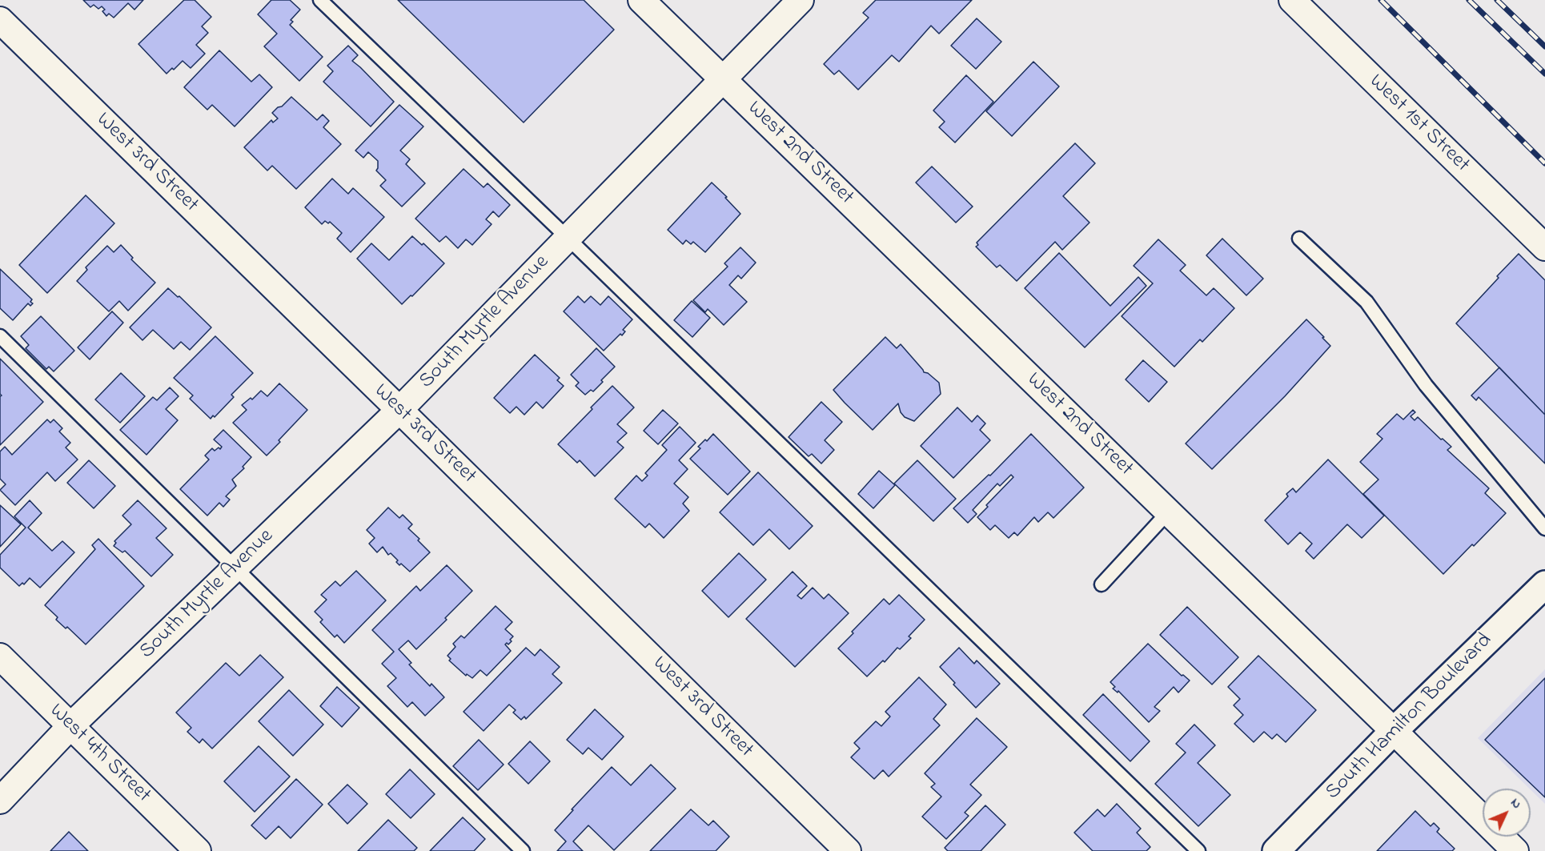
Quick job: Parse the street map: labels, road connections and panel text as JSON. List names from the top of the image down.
{
  "streets": {
    "street": [
      "West 1st Street",
      "West 2nd Street",
      "West 3rd Street",
      "South Myrtle Avenue",
      "South Hamilton Boulevard",
      "West 4th Street"
    ]
  },
  "crossings": [
    ["West 2nd Street", "South Myrtle Avenue"],
    ["West 2nd Street", "South Hamilton Boulevard"],
    ["West 3rd Street", "South Myrtle Avenue"],
    ["South Myrtle Avenue", "West 4th Street"]
  ],
  "north": "top right"
}
